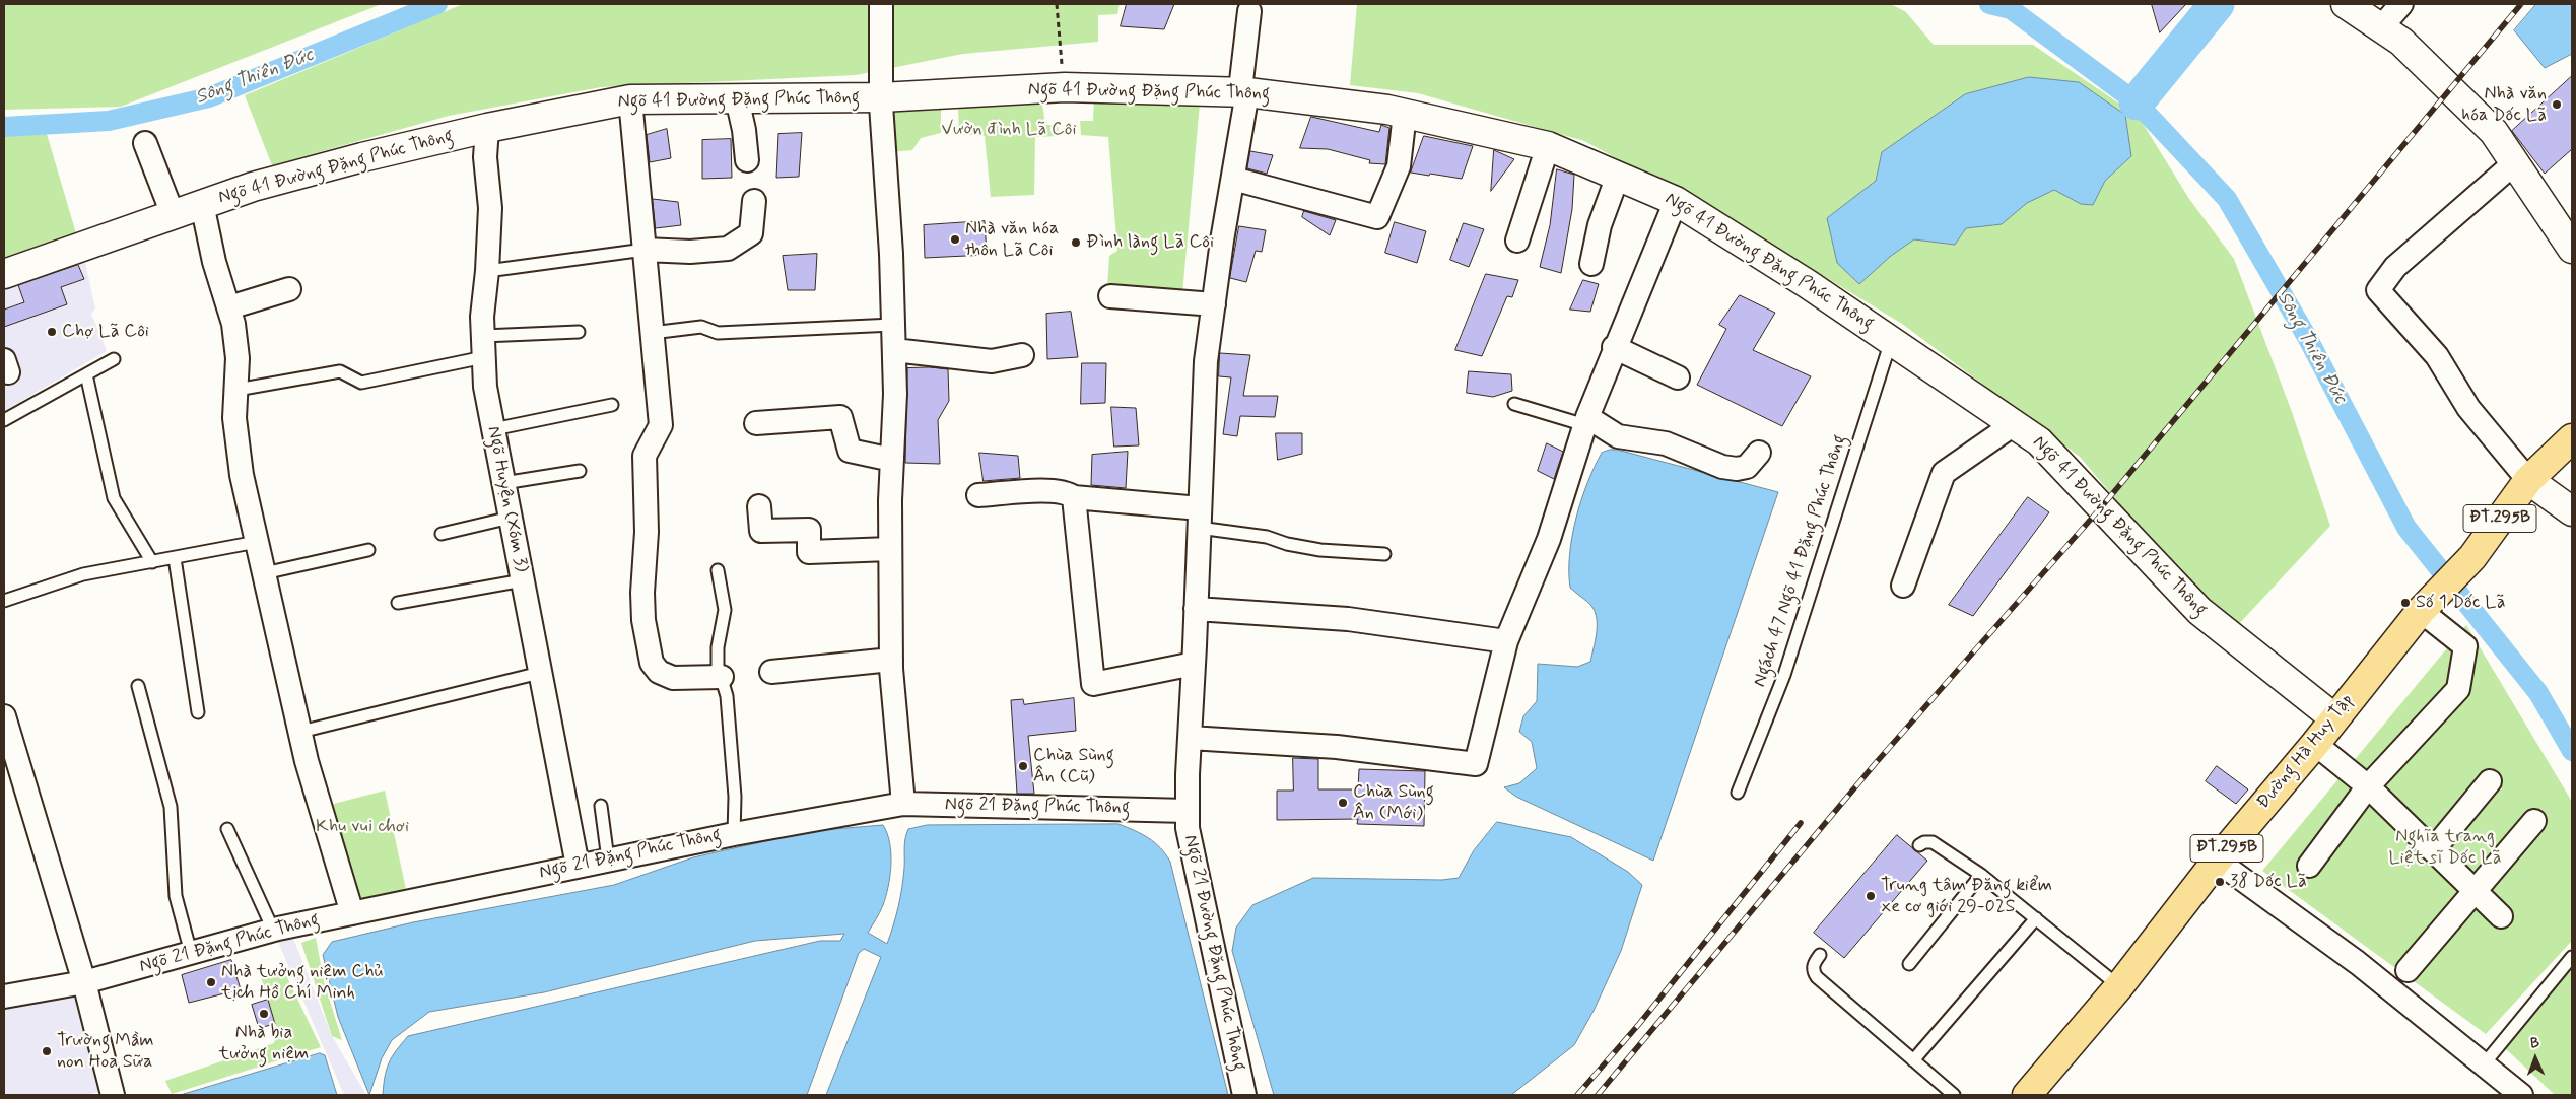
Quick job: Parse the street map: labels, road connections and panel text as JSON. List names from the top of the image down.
{
  "streets": {
    "main road": ["ĐT.295B", "Đường Hà Huy Tập"],
    "street": [
      "Ngõ 41 Đường Đặng Phúc Thông",
      "Ngõ Huyện (Xóm 3)",
      "Ngõ 21 Đặng Phúc Thông",
      "Ngõ 21 Đường Đặng Phúc Thông"
    ],
    "lane": ["Ngách 47 Ngõ 41 Đặng Phúc Thông"]
  },
  "crossings": [
    ["Ngõ 41 Đường Đặng Phúc Thông", "Ngõ Huyện (Xóm 3)"],
    ["Ngõ 41 Đường Đặng Phúc Thông", "Ngách 47 Ngõ 41 Đặng Phúc Thông"],
    ["Ngõ 41 Đường Đặng Phúc Thông", "Đường Hà Huy Tập"],
    ["Ngõ 41 Đường Đặng Phúc Thông", "Ngõ 21 Đường Đặng Phúc Thông"],
    ["Ngõ Huyện (Xóm 3)", "Ngõ 21 Đặng Phúc Thông"],
    ["ĐT.295B", "Đường Hà Huy Tập"],
    ["Ngõ 21 Đặng Phúc Thông", "Ngõ 21 Đường Đặng Phúc Thông"]
  ],
  "water": ["Sông Thiên Đức"],
  "parks": ["Vườn đình Lã Côi", "Khu vui chơi", "Nghĩa trang Liệt sĩ Dốc Lã"],
  "places": [
    "Nhà văn hóa Dốc Lã",
    "Nhà văn hóa thôn Lã Côi",
    "Đình làng Lã Côi",
    "Chợ Lã Côi",
    "Số 1 Dốc Lã",
    "Chùa Sùng Ân (Cũ)",
    "Chùa Sùng Ân (Mới)",
    "38 Dốc Lã",
    "Trung tâm Đăng kiểm xe cơ giới 29-02S",
    "Nhà tưởng niệm Chủ tịch Hồ Chí Minh",
    "Nhà bia tưởng niệm",
    "Trường Mầm non Hoa Sữa"
  ],
  "north": "top"
}
